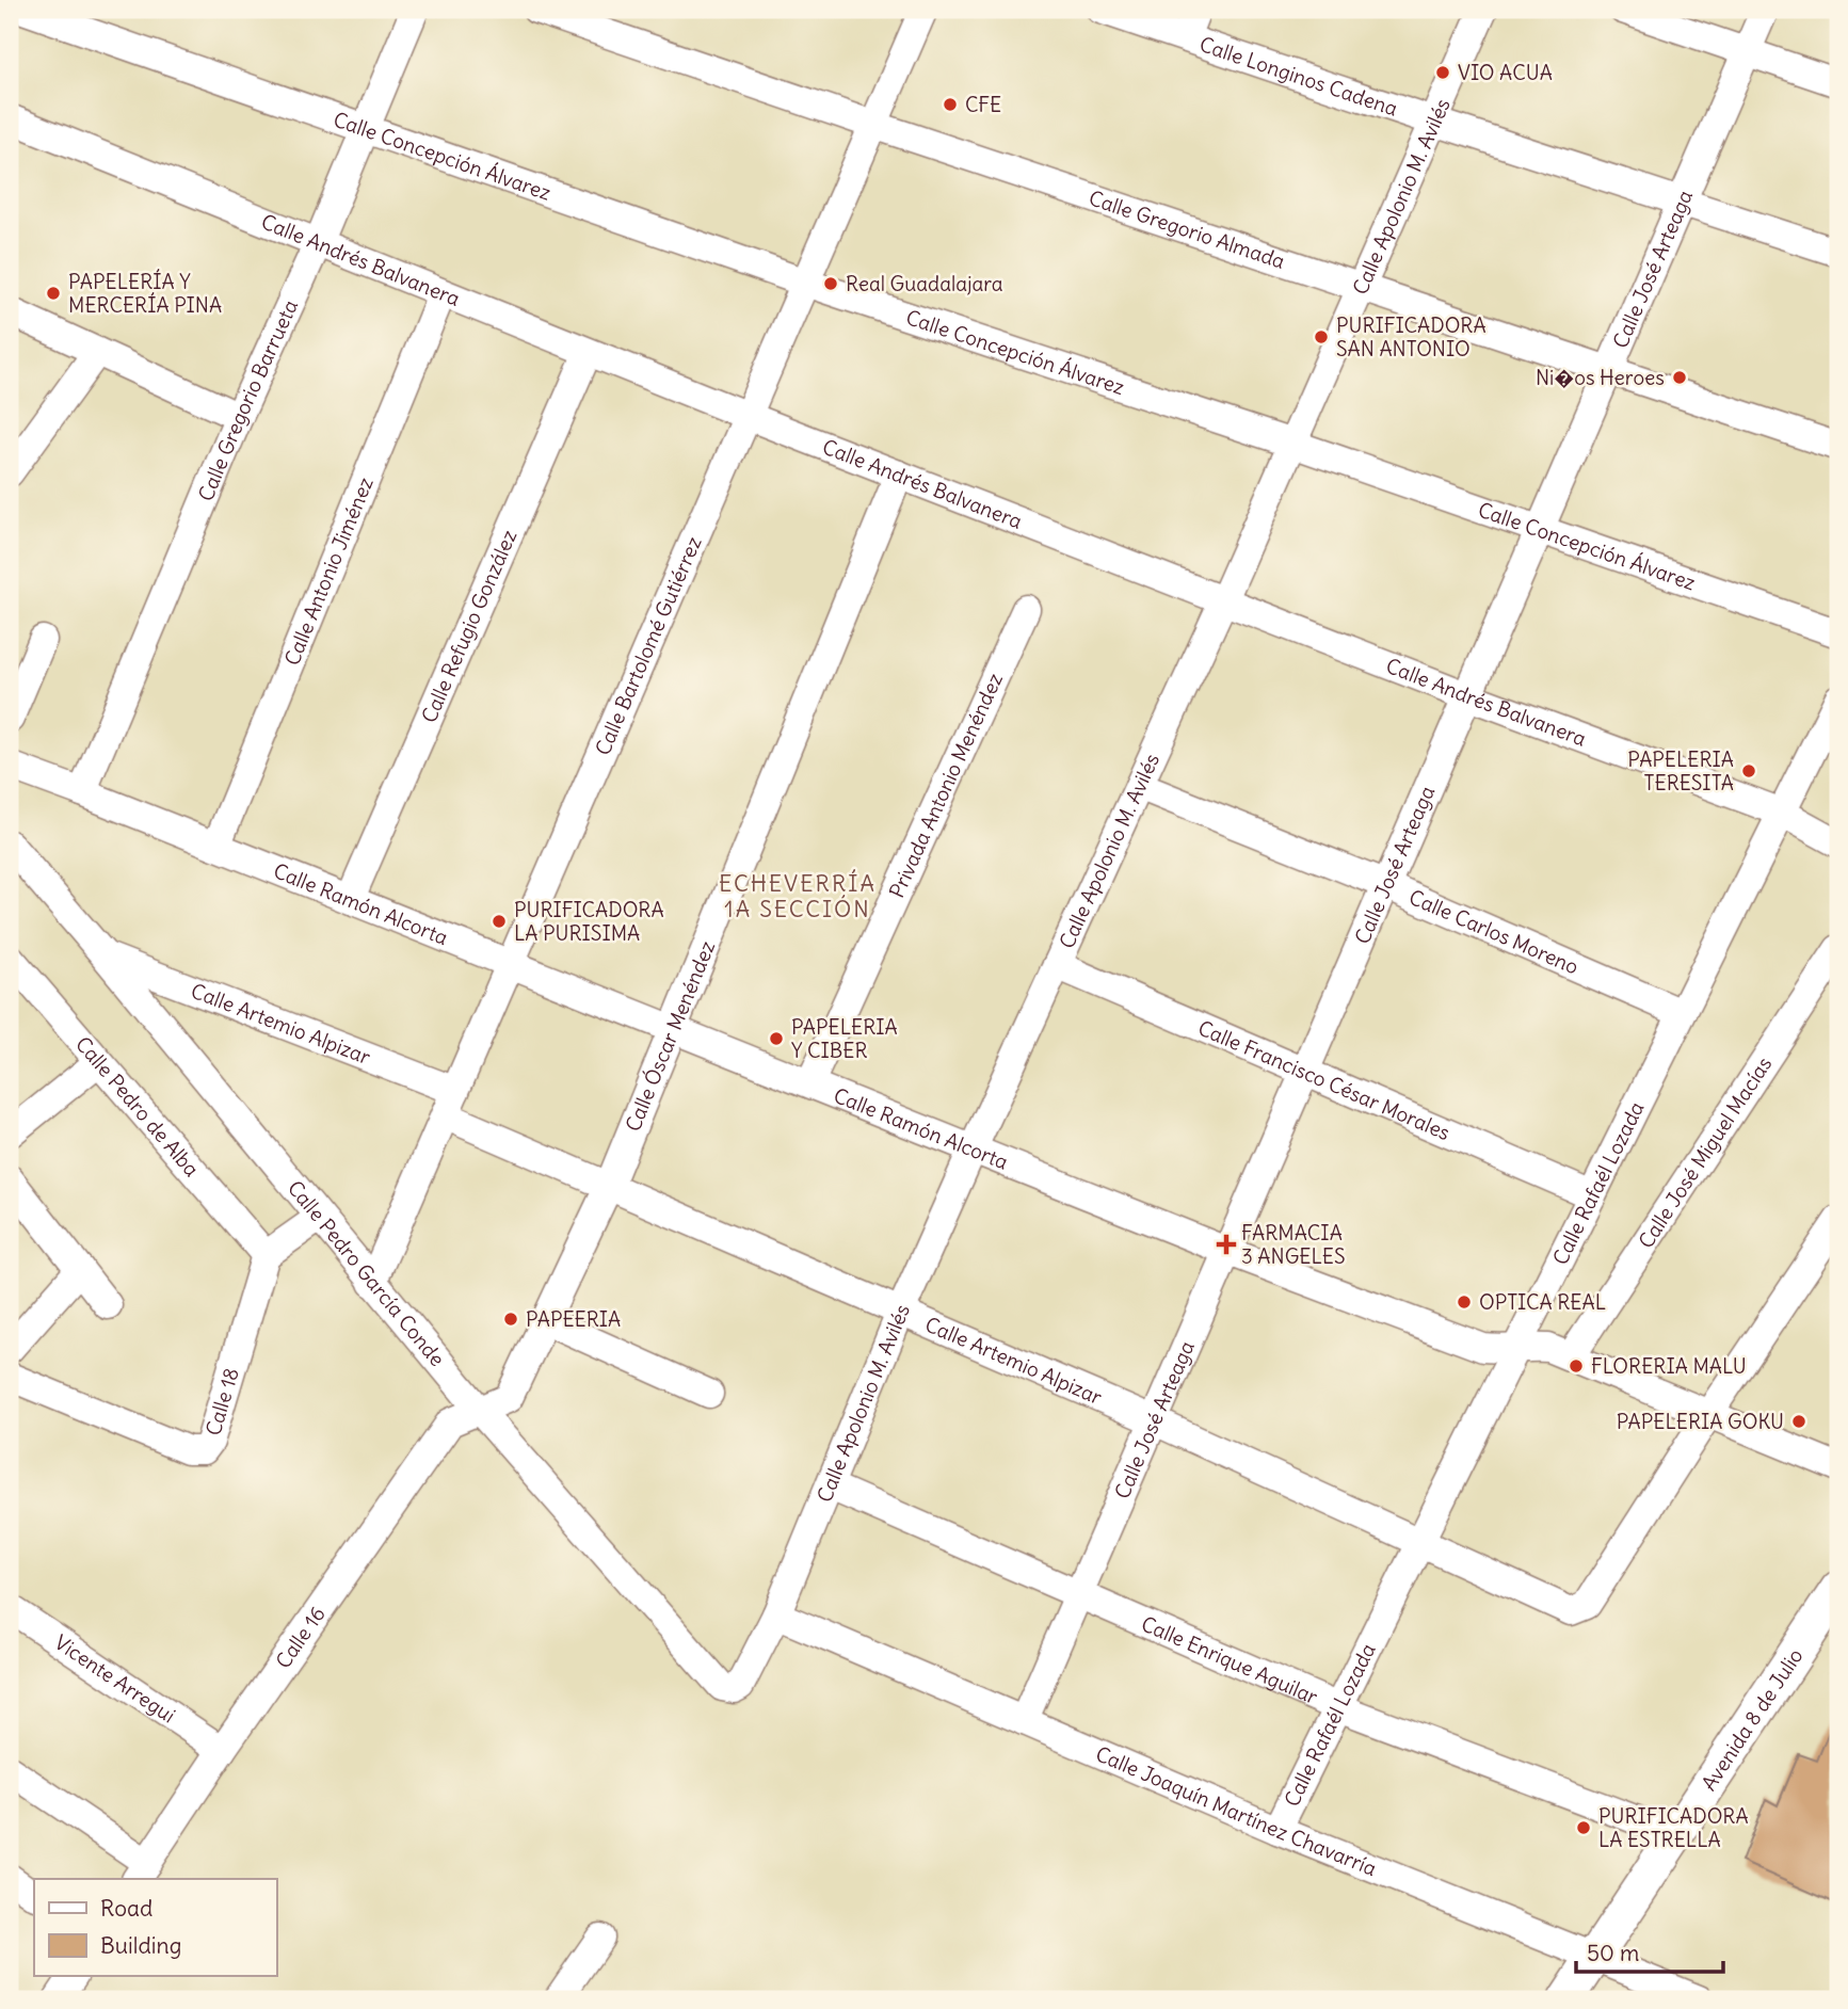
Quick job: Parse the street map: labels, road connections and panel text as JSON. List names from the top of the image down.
{
  "streets": {
    "main road": ["Avenida 8 de Julio"],
    "street": [
      "Calle Longinos Cadena",
      "Calle Concepción Álvarez",
      "Calle Apolonio M. Avilés",
      "Calle Gregorio Almada",
      "Calle Andrés Balvanera",
      "Calle José Arteaga",
      "Calle Gregorio Barrueta",
      "Calle Antonio Jiménez",
      "Calle Refugio González",
      "Calle Bartolomé Gutiérrez",
      "Privada Antonio Menéndez",
      "Calle Ramón Alcorta",
      "Calle Carlos Moreno",
      "Calle Artemio Alpizar",
      "Calle Óscar Menéndez",
      "Calle Francisco César Morales",
      "Calle Pedro de Alba",
      "Calle José Miguel Macías",
      "Calle Rafaél Lozada",
      "Calle Pedro García Conde",
      "Calle 18",
      "Calle 16",
      "Calle Enrique Aguilar",
      "Vicente Arregui",
      "Calle Joaquín Martínez Chavarría"
    ]
  },
  "crossings": [
    ["Calle Longinos Cadena", "Calle Apolonio M. Avilés"],
    ["Calle Longinos Cadena", "Calle José Arteaga"],
    ["Calle Concepción Álvarez", "Calle Apolonio M. Avilés"],
    ["Calle Concepción Álvarez", "Calle José Arteaga"],
    ["Calle Concepción Álvarez", "Calle Gregorio Barrueta"],
    ["Calle Concepción Álvarez", "Calle Bartolomé Gutiérrez"],
    ["Calle Apolonio M. Avilés", "Calle Gregorio Almada"],
    ["Calle Apolonio M. Avilés", "Calle Andrés Balvanera"],
    ["Calle Apolonio M. Avilés", "Calle Ramón Alcorta"],
    ["Calle Apolonio M. Avilés", "Calle Carlos Moreno"],
    ["Calle Apolonio M. Avilés", "Calle Artemio Alpizar"],
    ["Calle Apolonio M. Avilés", "Calle Francisco César Morales"],
    ["Calle Apolonio M. Avilés", "Calle Pedro García Conde"],
    ["Calle Apolonio M. Avilés", "Calle Enrique Aguilar"],
    ["Calle Apolonio M. Avilés", "Calle Joaquín Martínez Chavarría"],
    ["Calle Gregorio Almada", "Calle José Arteaga"],
    ["Calle Gregorio Almada", "Calle Bartolomé Gutiérrez"],
    ["Calle Andrés Balvanera", "Calle José Arteaga"],
    ["Calle Andrés Balvanera", "Calle Gregorio Barrueta"],
    ["Calle Andrés Balvanera", "Calle Antonio Jiménez"],
    ["Calle Andrés Balvanera", "Calle Refugio González"],
    ["Calle Andrés Balvanera", "Calle Bartolomé Gutiérrez"],
    ["Calle Andrés Balvanera", "Calle Óscar Menéndez"],
    ["Calle Andrés Balvanera", "Calle Rafaél Lozada"],
    ["Calle José Arteaga", "Calle Ramón Alcorta"],
    ["Calle José Arteaga", "Calle Carlos Moreno"],
    ["Calle José Arteaga", "Calle Artemio Alpizar"],
    ["Calle José Arteaga", "Calle Francisco César Morales"],
    ["Calle José Arteaga", "Calle Enrique Aguilar"],
    ["Calle José Arteaga", "Calle Joaquín Martínez Chavarría"],
    ["Calle Gregorio Barrueta", "Calle Ramón Alcorta"],
    ["Calle Antonio Jiménez", "Calle Ramón Alcorta"],
    ["Calle Refugio González", "Calle Ramón Alcorta"],
    ["Calle Bartolomé Gutiérrez", "Calle Ramón Alcorta"],
    ["Calle Bartolomé Gutiérrez", "Calle Artemio Alpizar"],
    ["Calle Bartolomé Gutiérrez", "Calle Pedro García Conde"],
    ["Privada Antonio Menéndez", "Calle Ramón Alcorta"],
    ["Calle Ramón Alcorta", "Calle Artemio Alpizar"],
    ["Calle Ramón Alcorta", "Calle Óscar Menéndez"],
    ["Calle Ramón Alcorta", "Calle José Miguel Macías"],
    ["Calle Ramón Alcorta", "Calle Rafaél Lozada"],
    ["Calle Carlos Moreno", "Calle Rafaél Lozada"],
    ["Calle Artemio Alpizar", "Calle Óscar Menéndez"],
    ["Calle Artemio Alpizar", "Calle Rafaél Lozada"],
    ["Calle Artemio Alpizar", "Calle Pedro García Conde"],
    ["Calle Óscar Menéndez", "Calle Pedro García Conde"],
    ["Calle Óscar Menéndez", "Calle 16"],
    ["Calle Francisco César Morales", "Calle Rafaél Lozada"],
    ["Calle Pedro de Alba", "Calle 18"],
    ["Calle Rafaél Lozada", "Calle Enrique Aguilar"],
    ["Calle Rafaél Lozada", "Calle Joaquín Martínez Chavarría"],
    ["Calle Pedro García Conde", "Calle 16"],
    ["Calle 16", "Vicente Arregui"],
    ["Calle Enrique Aguilar", "Avenida 8 de Julio"],
    ["Avenida 8 de Julio", "Calle Joaquín Martínez Chavarría"]
  ],
  "districts": ["ECHEVERRÍA 1A SECCIÓN"],
  "places": {
    "other": [
      "VIO ACUA",
      "CFE",
      "Real Guadalajara",
      "PAPELERÍA Y MERCERÍA PINA",
      "PURIFICADORA SAN ANTONIO",
      "Ni�os Heroes",
      "PAPELERIA TERESITA",
      "PURIFICADORA LA PURISIMA",
      "PAPELERIA Y CIBER",
      "OPTICA REAL",
      "PAPEERIA",
      "FLORERIA MALU",
      "PAPELERIA GOKU",
      "PURIFICADORA LA ESTRELLA"
    ],
    "health": ["FARMACIA 3 ANGELES"]
  },
  "legend": ["Road", "Building"],
  "scale_bar": "50 m"
}
